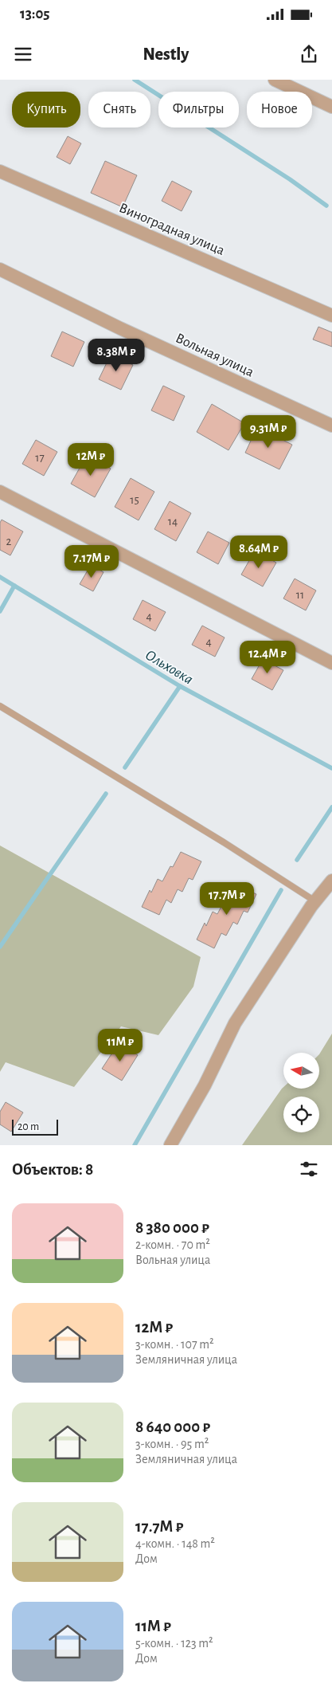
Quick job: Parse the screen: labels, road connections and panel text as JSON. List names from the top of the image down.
{
  "streets": {
    "street": ["Виноградная улица", "Вольная улица"]
  },
  "water": ["Ольховка"],
  "house_numbers": [
    "17",
    "15",
    "14",
    "2",
    "11",
    "4",
    "4"
  ],
  "scale_bar": "20 m",
  "north": "left",
  "page": {
    "status": "13:05",
    "header": "Nestly",
    "chip": [
      "Купить",
      "Снять",
      "Фильтры",
      "Новое"
    ],
    "price": [
      "8.38M ₽",
      "9.31M ₽",
      "12M ₽",
      "8.64M ₽",
      "7.17M ₽",
      "12.4M ₽",
      "17.7M ₽",
      "11M ₽"
    ],
    "scale": "20 m",
    "heading": "Объектов: 8",
    "list": [
      {
        "name": "8 380 000 ₽",
        "note": "2-комн. · 70 m² · Вольная улица"
      },
      {
        "name": "12M ₽",
        "note": "3-комн. · 107 m² · Земляничная улица"
      },
      {
        "name": "8 640 000 ₽",
        "note": "3-комн. · 95 m² · Земляничная улица"
      },
      {
        "name": "17.7M ₽",
        "note": "4-комн. · 148 m² · Дом"
      },
      {
        "name": "11M ₽",
        "note": "5-комн. · 123 m² · Дом"
      }
    ]
  }
}
